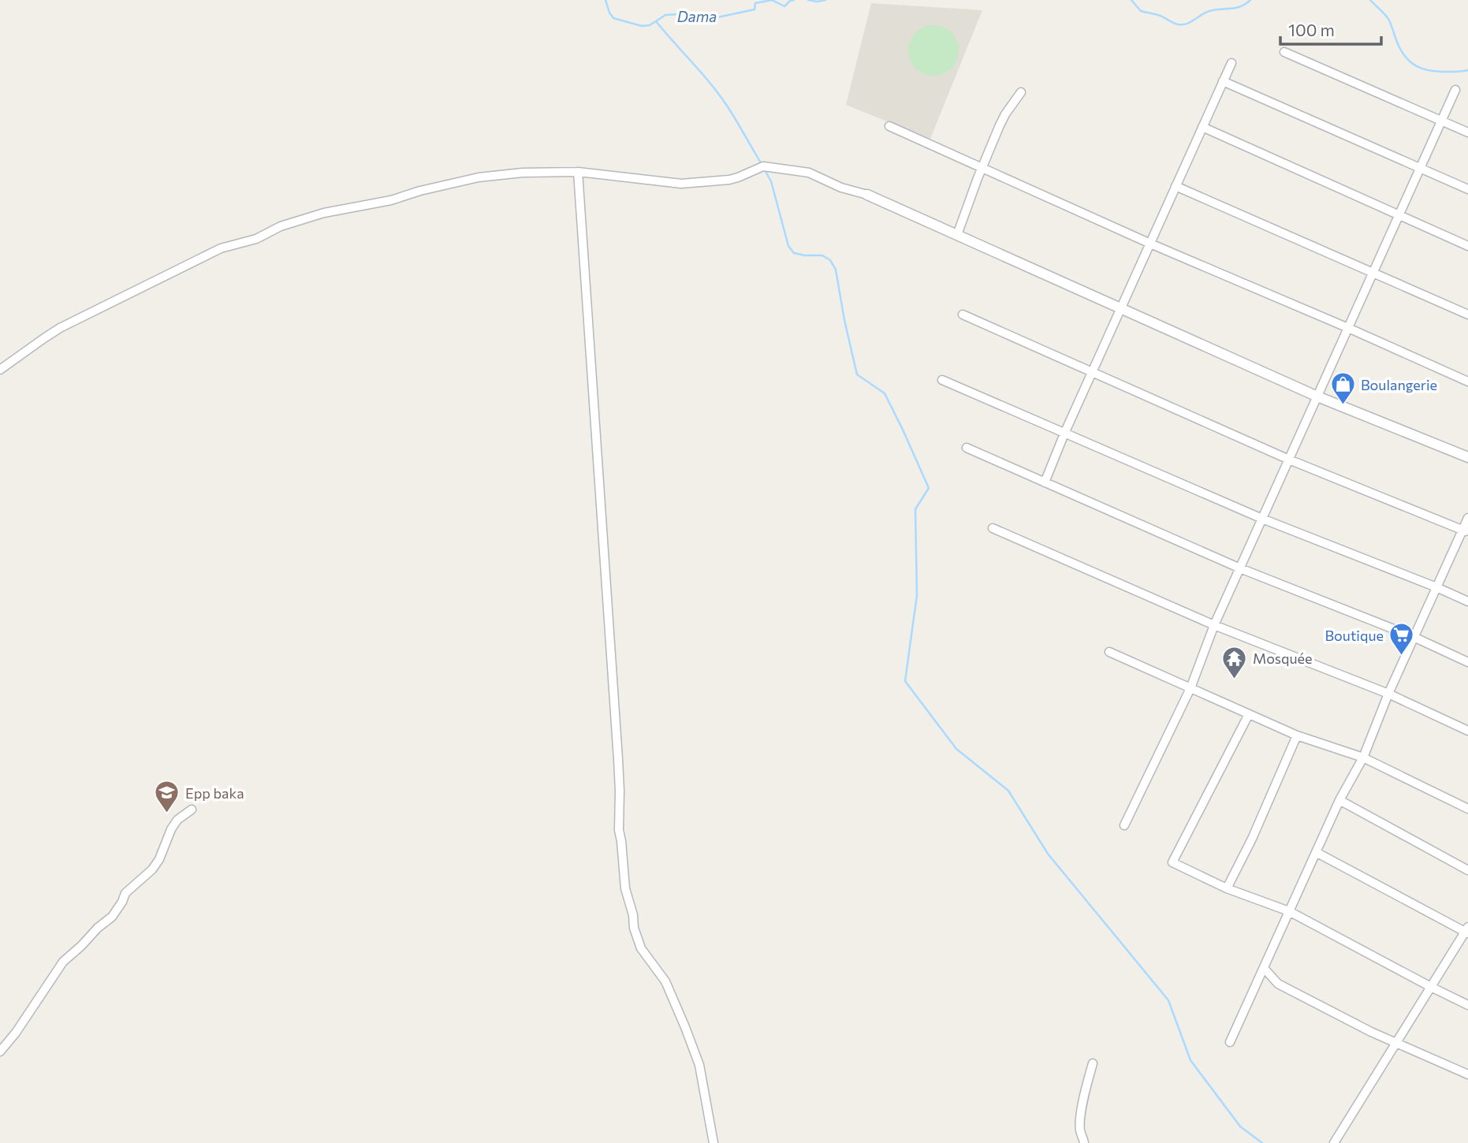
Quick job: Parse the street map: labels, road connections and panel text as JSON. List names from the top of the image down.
{
  "water": ["Dama"],
  "places": {
    "shop": ["Boulangerie"],
    "supermarket": ["Boutique"],
    "temple": ["Mosquée"],
    "school or university": ["Epp baka"]
  },
  "scale_bar": "100 m"
}
